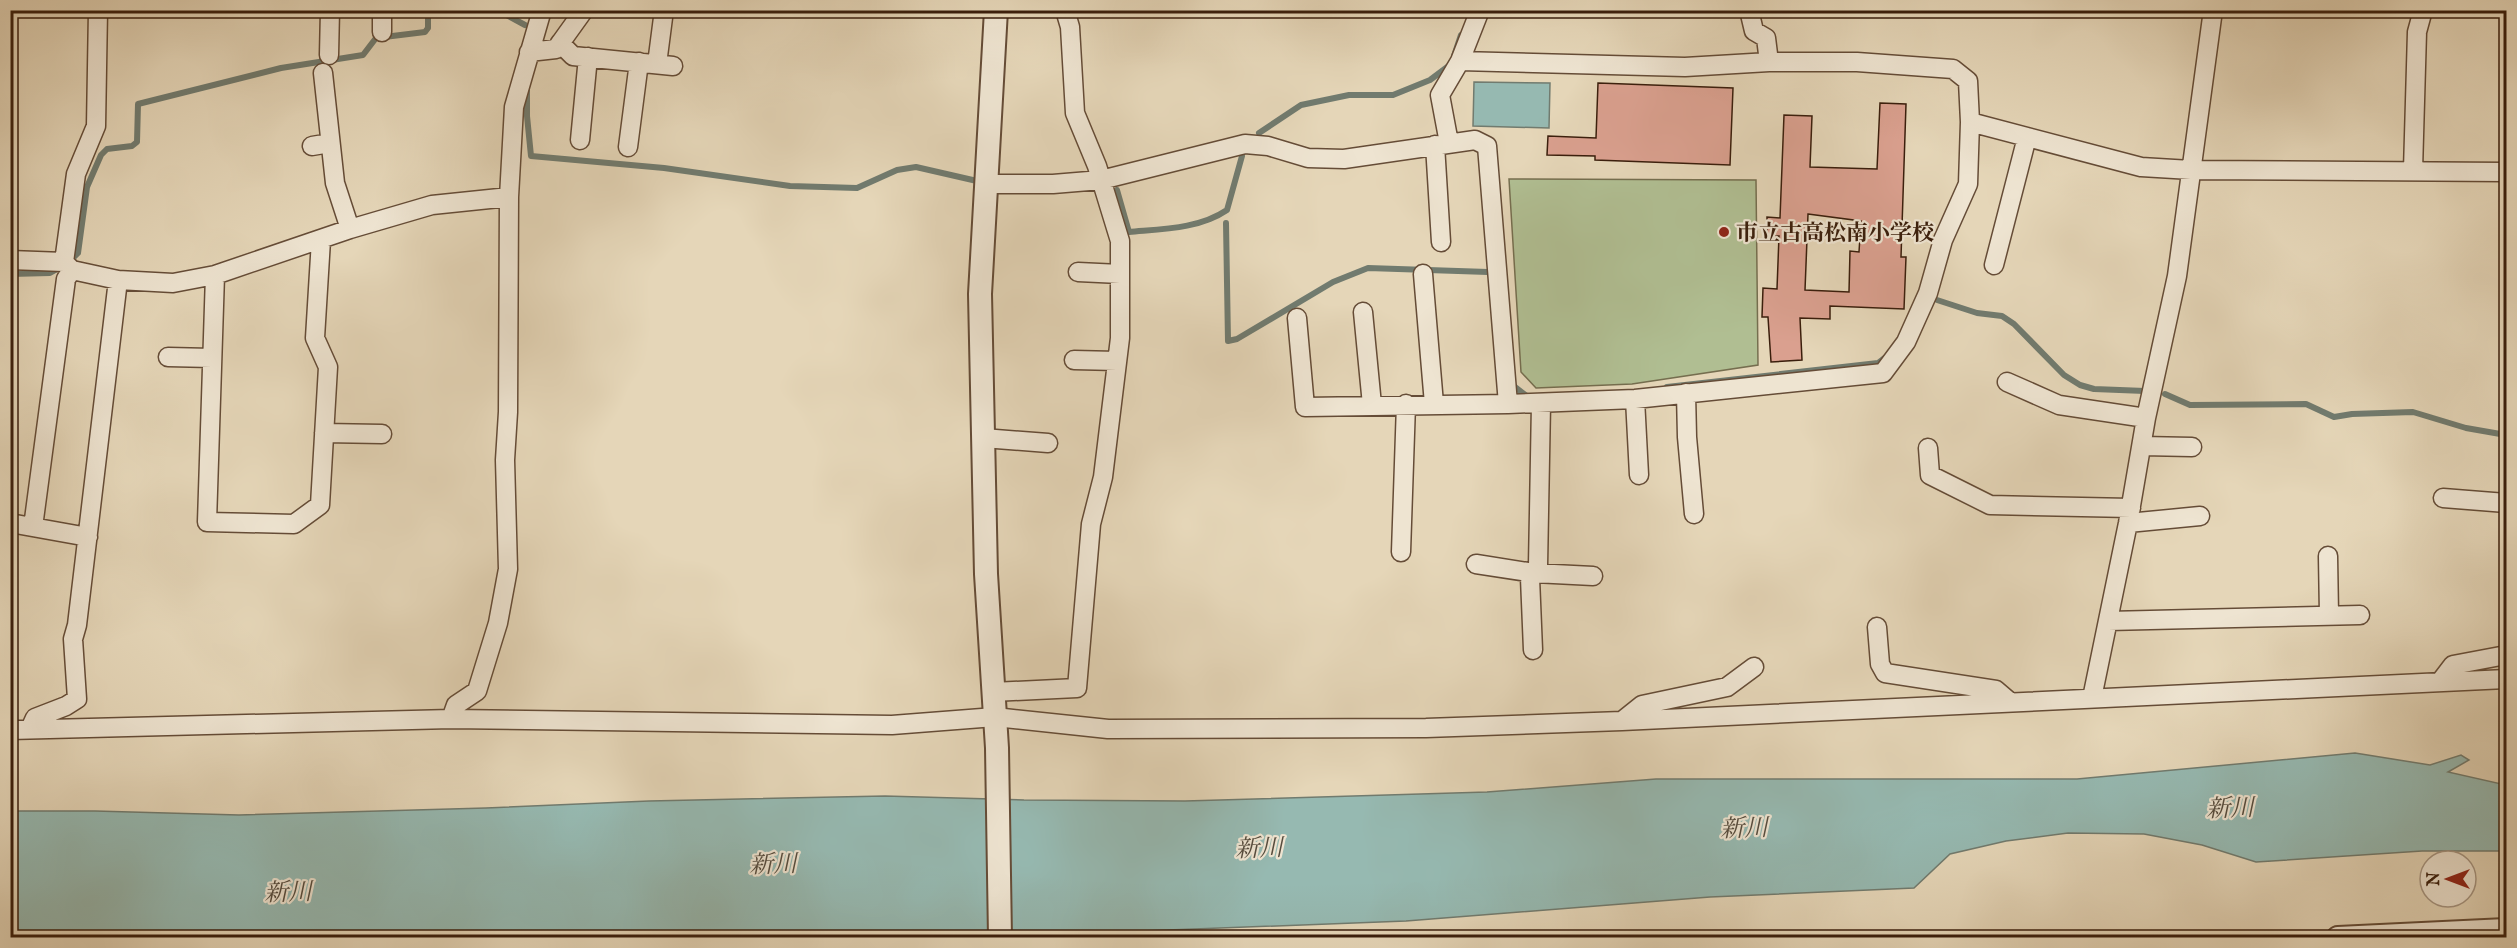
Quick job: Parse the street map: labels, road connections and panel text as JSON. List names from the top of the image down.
{
  "water": ["新川"],
  "places": ["市立古高松南小学校"],
  "north": "left"
}
